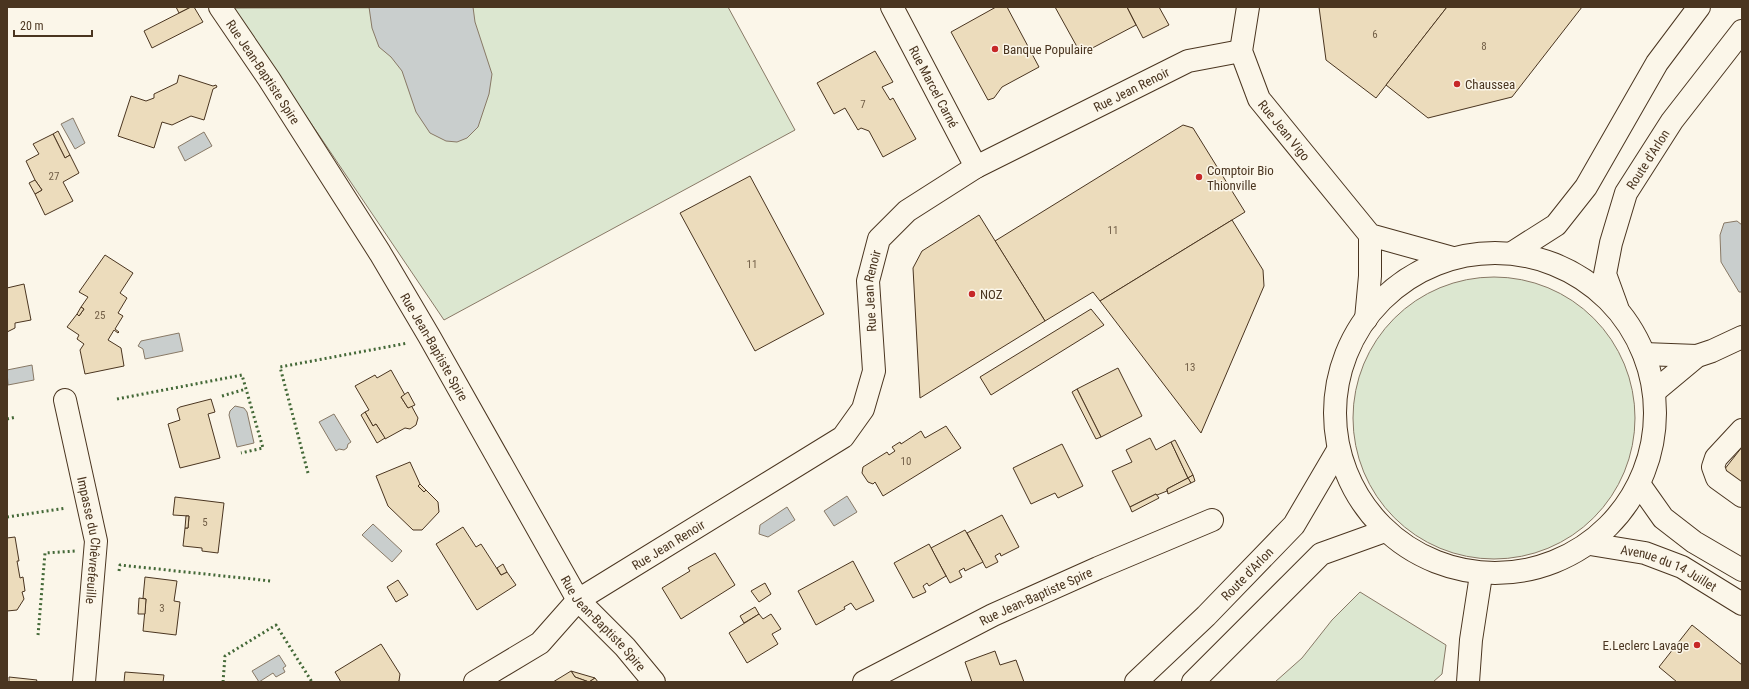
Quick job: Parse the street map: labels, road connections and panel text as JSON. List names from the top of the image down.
{
  "streets": {
    "street": [
      "Rue Jean-Baptiste Spire",
      "Rue Marcel Carné",
      "Rue Jean Renoir",
      "Rue Jean Vigo",
      "Route d'Arlon",
      "Impasse du Chêvrefeuille",
      "Avenue du 14 Juillet"
    ]
  },
  "crossings": [
    ["Rue Jean-Baptiste Spire", "Rue Jean Renoir"],
    ["Rue Marcel Carné", "Rue Jean Renoir"],
    ["Rue Jean Renoir", "Rue Jean Vigo"]
  ],
  "places": [
    "Banque Populaire",
    "Chaussea",
    "Comptoir Bio Thionville",
    "NOZ",
    "E.Leclerc Lavage"
  ],
  "house_numbers": [
    "6",
    "8",
    "7",
    "27",
    "11",
    "11",
    "25",
    "13",
    "10",
    "5",
    "3"
  ],
  "scale_bar": "20 m"
}
